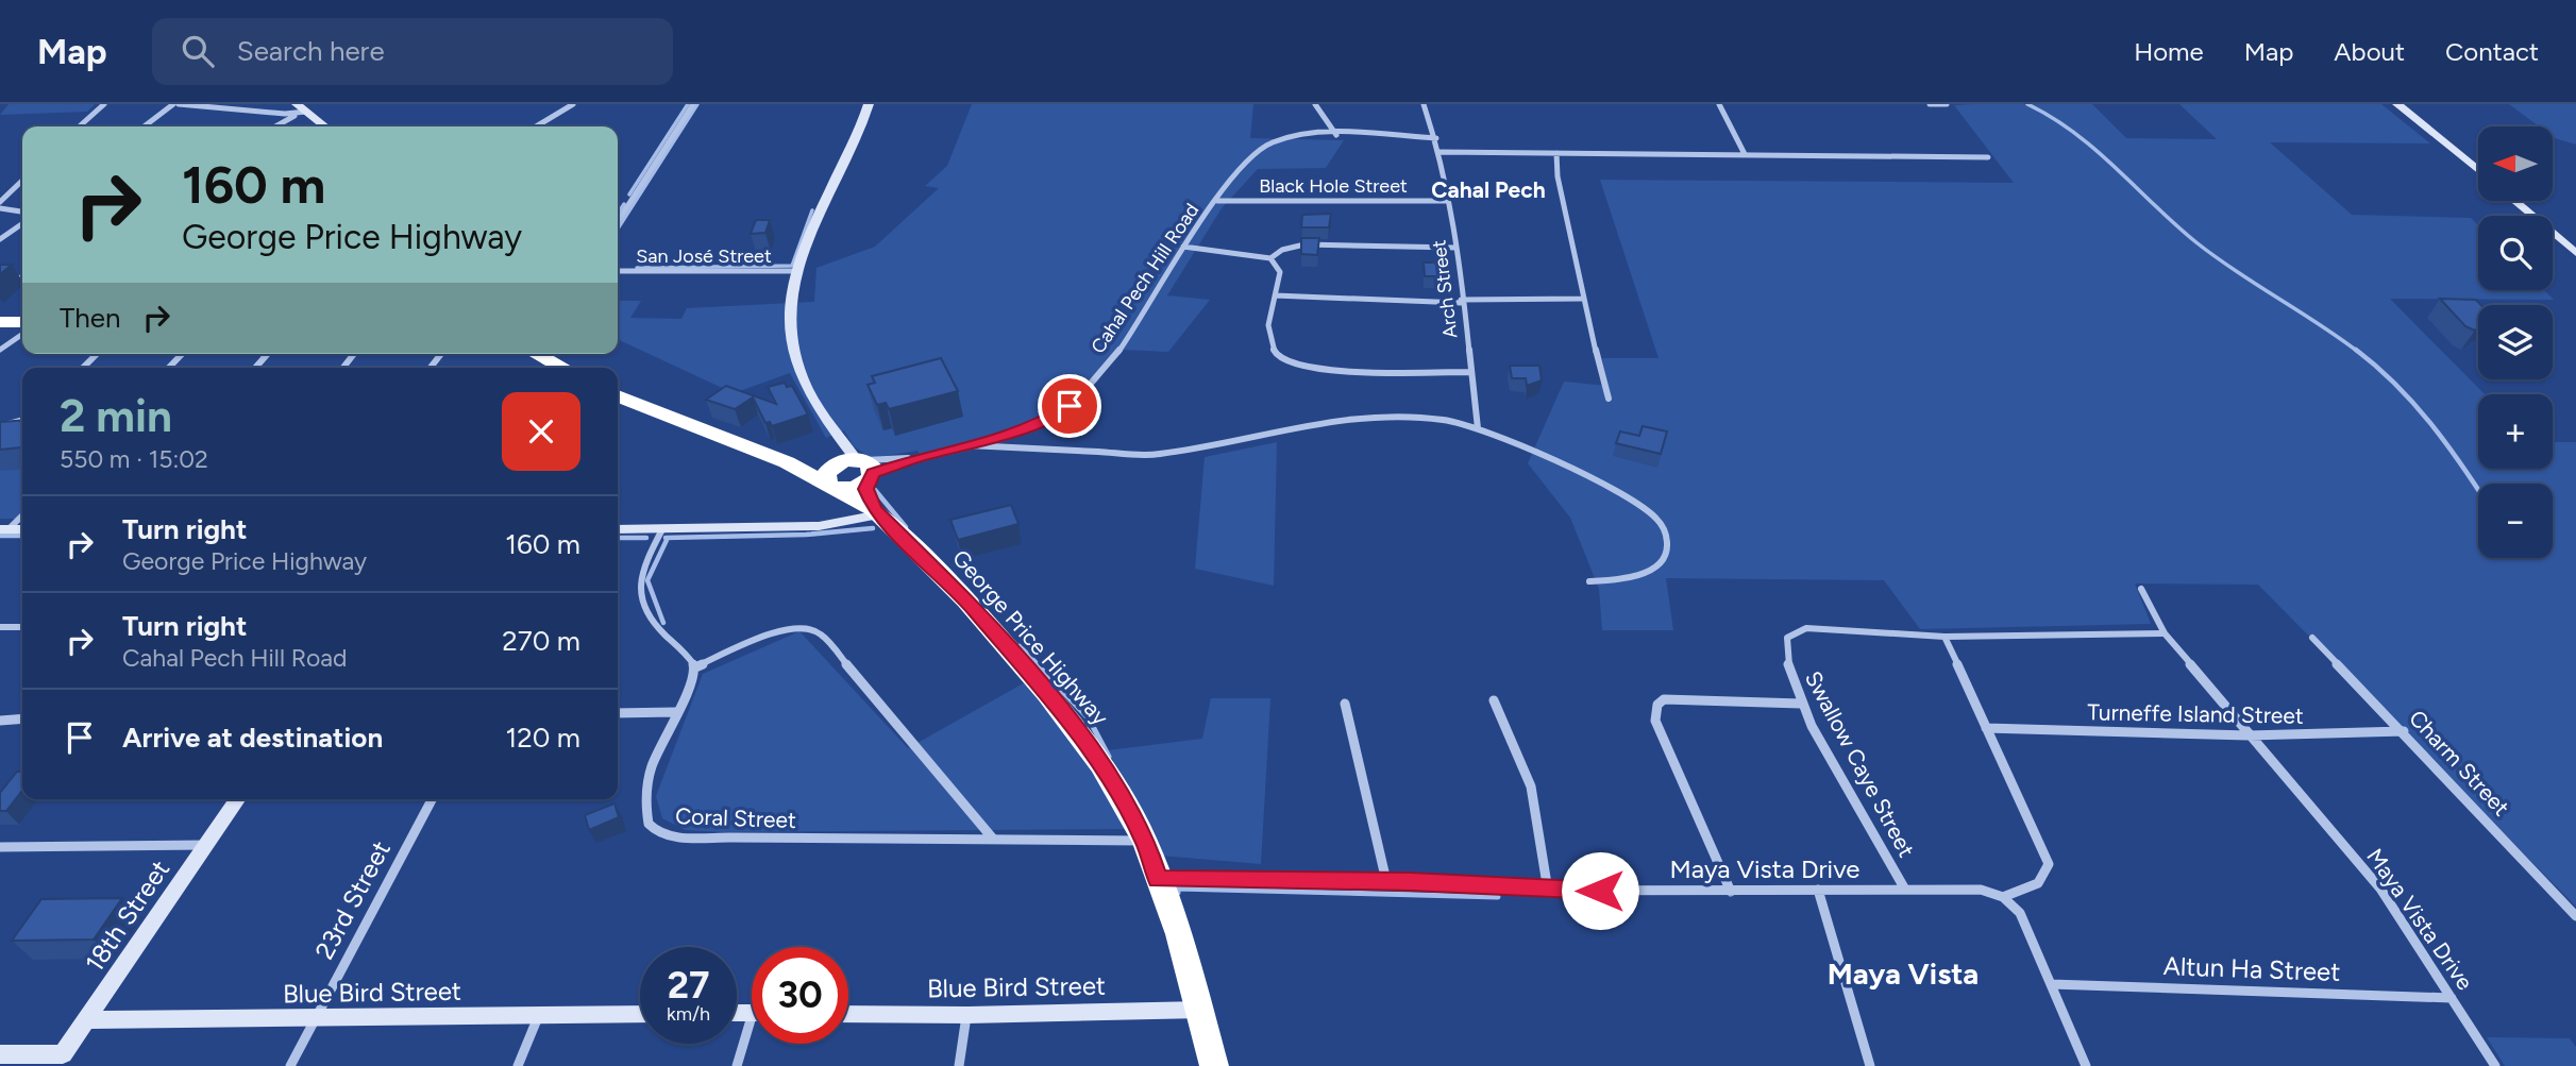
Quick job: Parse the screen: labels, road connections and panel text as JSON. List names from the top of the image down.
{
  "streets": {
    "highway": ["George Price Highway"],
    "street": [
      "Black Hole Street",
      "San José Street",
      "Cahal Pech Hill Road",
      "Arch Street",
      "Turneffe Island Street",
      "Charm Street",
      "Swallow Caye Street",
      "Coral Street",
      "Maya Vista Drive",
      "23rd Street",
      "18th Street",
      "Altun Ha Street",
      "Blue Bird Street"
    ]
  },
  "crossings": [
    ["Black Hole Street", "Cahal Pech Hill Road"],
    ["Black Hole Street", "Arch Street"],
    ["Cahal Pech Hill Road", "Arch Street"],
    ["Cahal Pech Hill Road", "George Price Highway"],
    ["George Price Highway", "Coral Street"],
    ["George Price Highway", "Maya Vista Drive"],
    ["George Price Highway", "Blue Bird Street"],
    ["Turneffe Island Street", "Charm Street"],
    ["Turneffe Island Street", "Maya Vista Drive"],
    ["Swallow Caye Street", "Maya Vista Drive"],
    ["Maya Vista Drive", "Altun Ha Street"],
    ["23rd Street", "Blue Bird Street"],
    ["18th Street", "Blue Bird Street"]
  ],
  "districts": ["Cahal Pech", "Maya Vista"],
  "north": "left",
  "page": {
    "header": "Map",
    "search": "Search here",
    "nav": [
      "Home",
      "Map",
      "About",
      "Contact"
    ],
    "map_buttons": ["+", "−"],
    "turn": ["160 m", "George Price Highway"],
    "then": "Then",
    "heading": ["2 min", "550 m · 15:02"],
    "list": [
      {
        "name": "Turn right",
        "note": "George Price Highway",
        "value": "160 m"
      },
      {
        "name": "Turn right",
        "note": "Cahal Pech Hill Road",
        "value": "270 m"
      },
      {
        "name": "Arrive at destination",
        "value": "120 m"
      }
    ],
    "speed": "27 km/h",
    "limit": "30"
  }
}
